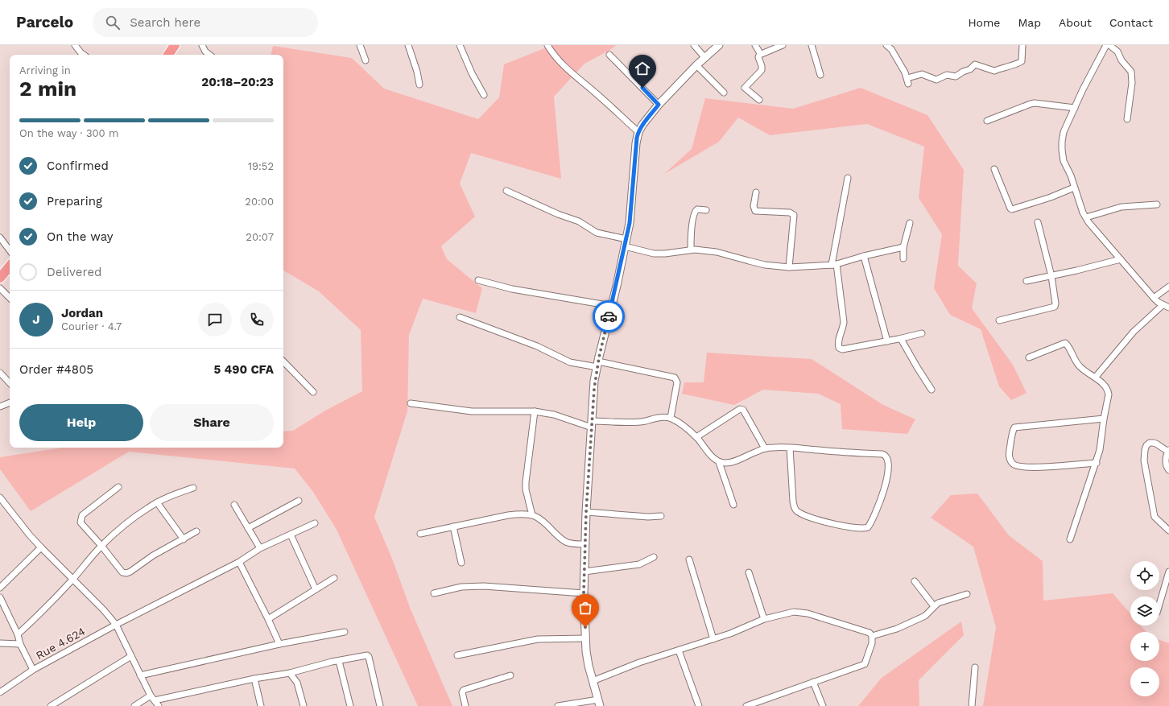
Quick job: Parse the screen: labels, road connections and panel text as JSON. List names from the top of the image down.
{
  "streets": {
    "street": ["Rue 4.624"]
  },
  "page": {
    "header": "Parcelo",
    "search": "Search here",
    "nav": [
      "Home",
      "Map",
      "About",
      "Contact"
    ],
    "heading": ["2 min", "Arriving in", "20:18–20:23"],
    "panel": [
      "Jordan",
      "Courier · 4.7",
      "Order #4805",
      "5 490 CFA"
    ],
    "bar": "On the way · 300 m",
    "list": [
      ["Confirmed", "19:52"],
      ["Preparing", "20:00"],
      ["On the way", "20:07"],
      "Delivered"
    ],
    "round": "J",
    "buttons": ["Help", "Share"],
    "map_buttons": ["+", "−"]
  }
}
